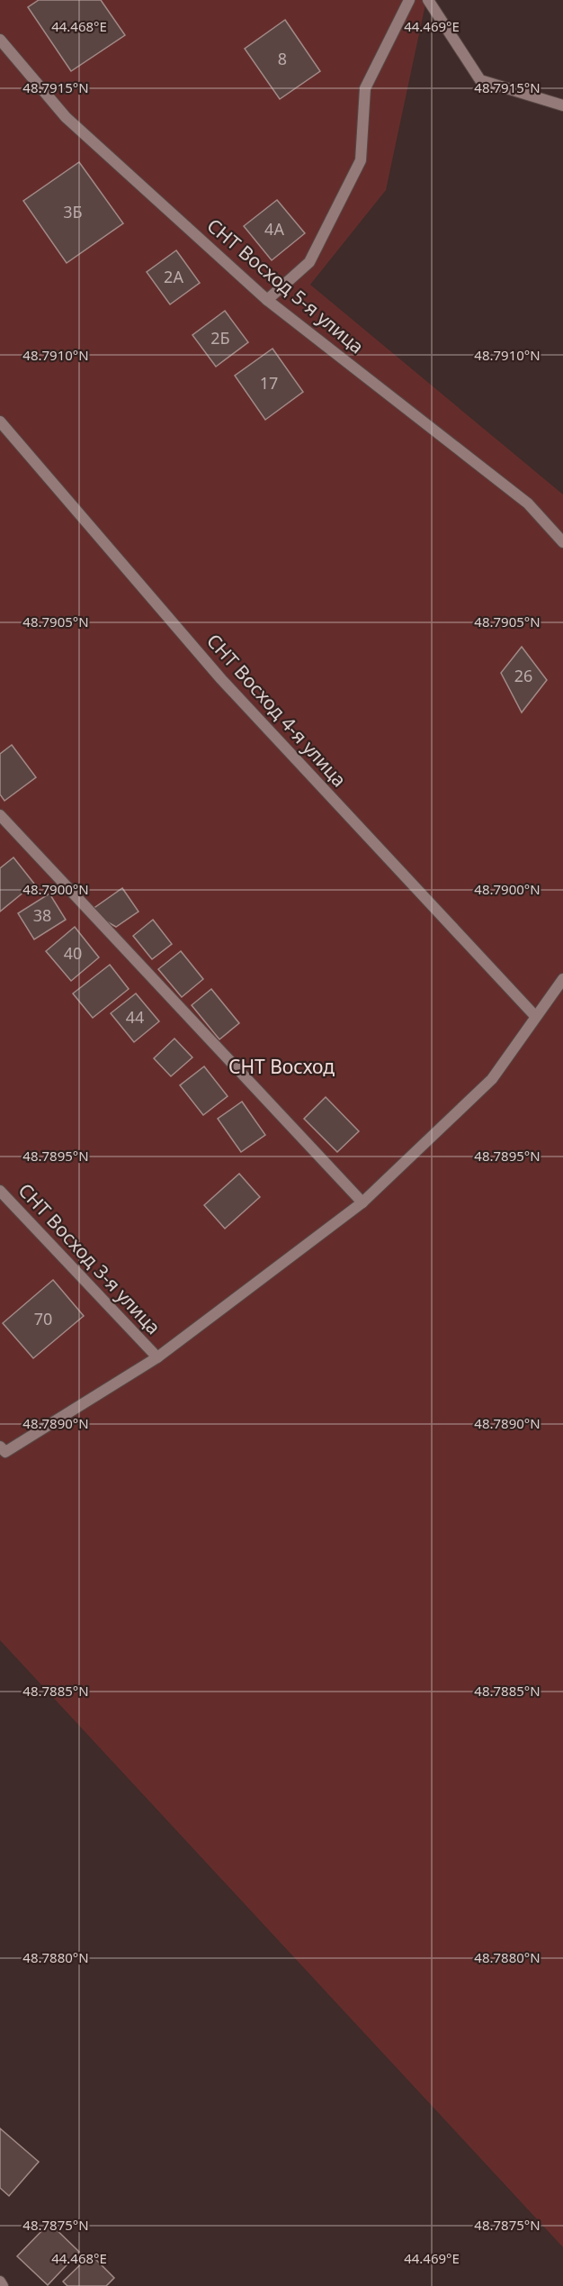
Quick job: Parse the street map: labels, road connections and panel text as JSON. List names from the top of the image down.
{
  "streets": {
    "street": ["СНТ Восход 5-я улица", "СНТ Восход 4-я улица", "СНТ Восход 3-я улица"]
  },
  "parks": ["СНТ Восход"],
  "house_numbers": [
    "8",
    "3Б",
    "4А",
    "2А",
    "2Б",
    "17",
    "26",
    "38",
    "40",
    "44",
    "70"
  ],
  "coordinates": [
    "44.468°E",
    "44.469°E",
    "48.7915°N",
    "48.7910°N",
    "48.7905°N",
    "48.7900°N",
    "48.7895°N",
    "48.7890°N",
    "48.7885°N",
    "48.7880°N",
    "48.7875°N"
  ]
}
